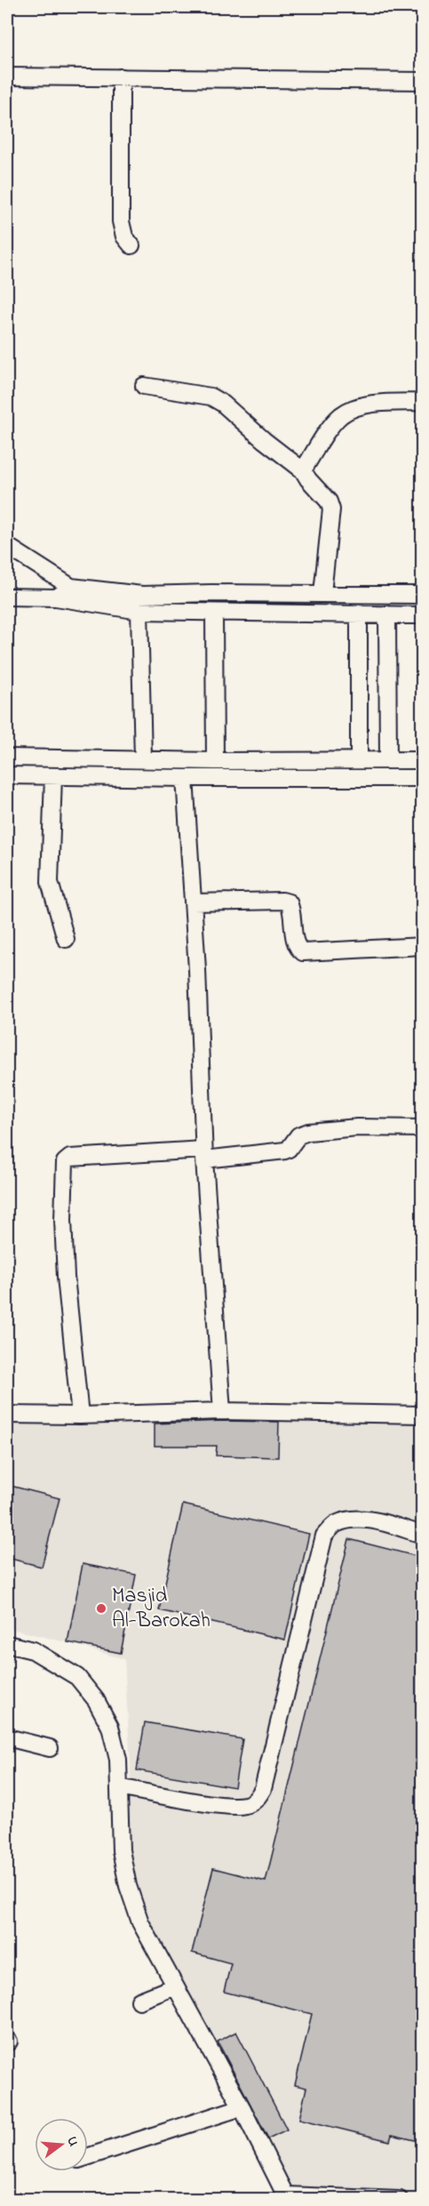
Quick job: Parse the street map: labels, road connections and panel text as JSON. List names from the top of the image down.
{
  "places": ["Masjid Al-Barokah"],
  "north": "right"
}
